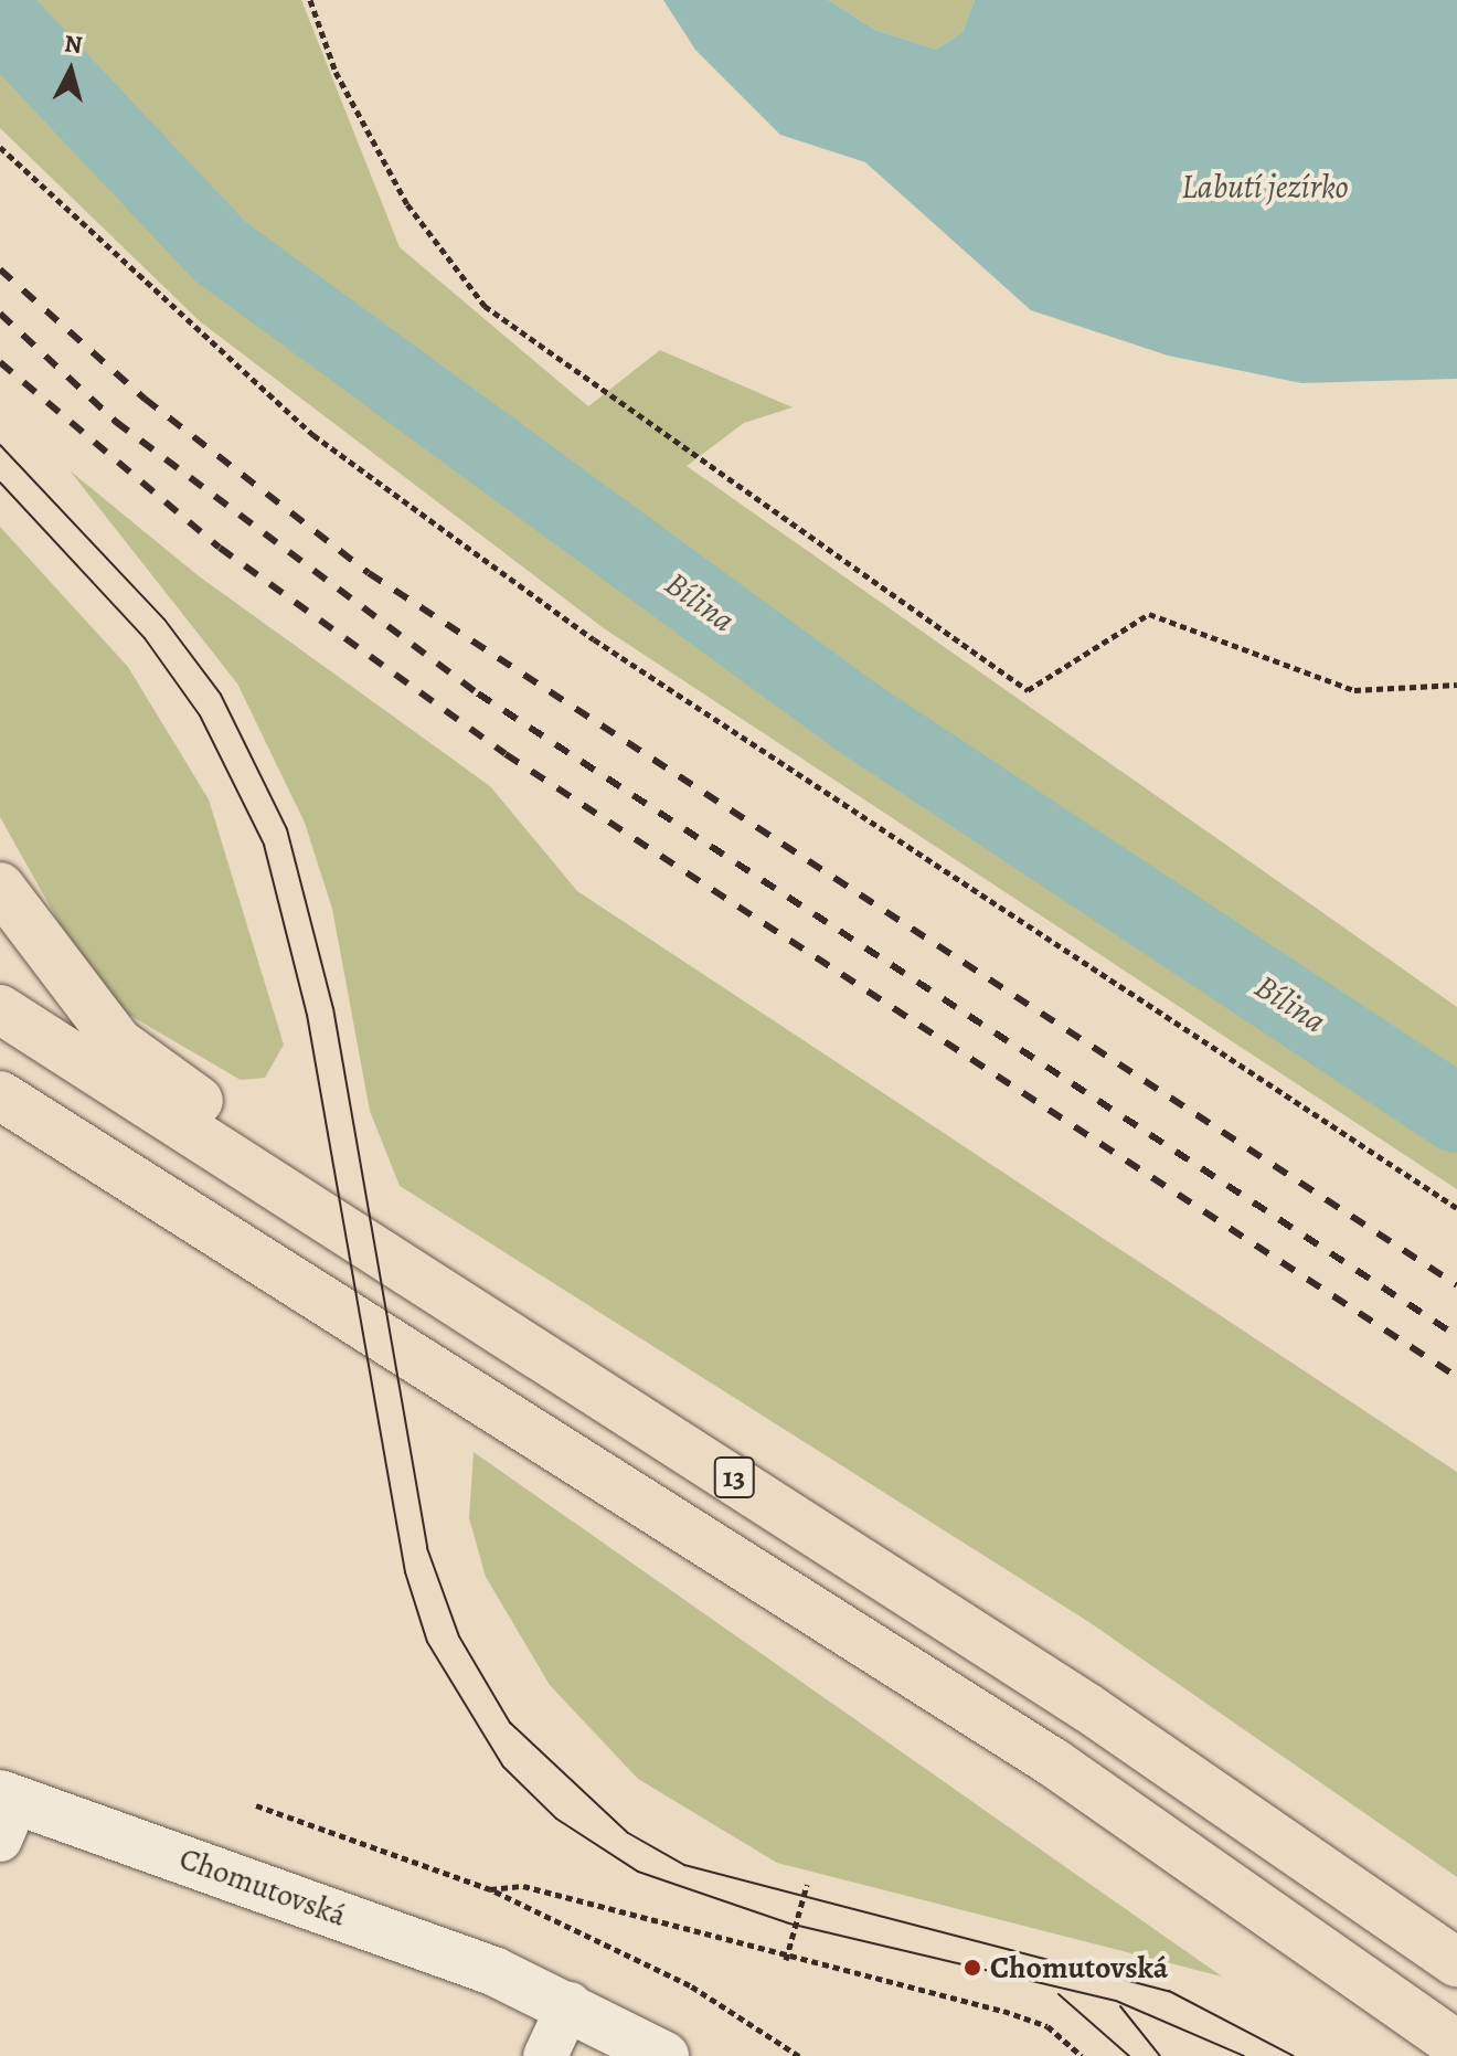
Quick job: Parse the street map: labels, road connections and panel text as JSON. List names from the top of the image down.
{
  "streets": {
    "highway": ["13"],
    "street": ["Chomutovská"]
  },
  "water": ["Labutí jezírko", "Bílina"],
  "places": ["Chomutovská"],
  "north": "top"
}
